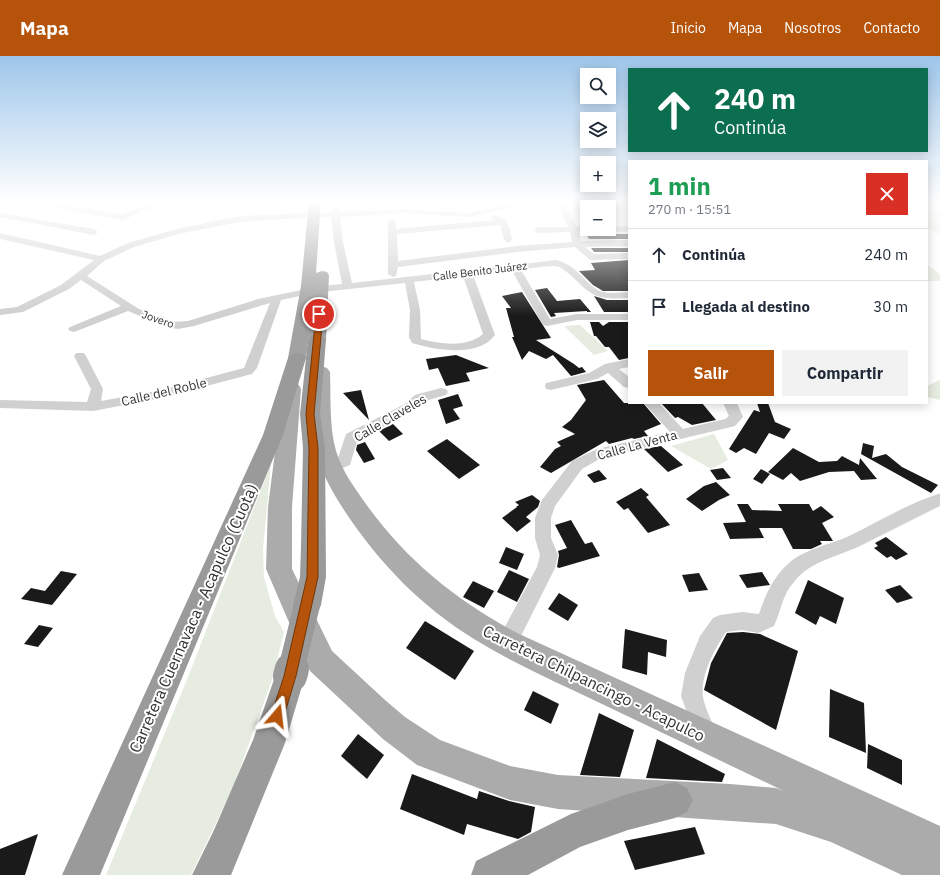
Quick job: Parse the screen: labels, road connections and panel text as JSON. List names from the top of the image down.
{
  "streets": {
    "highway": ["Carretera Cuernavaca - Acapulco (Cuota)"],
    "main road": ["Carretera Chilpancingo - Acapulco"],
    "street": [
      "Calle Benito Juárez",
      "Jovero",
      "Calle del Roble",
      "Calle Claveles",
      "Calle La Venta"
    ]
  },
  "crossings": [
    ["Jovero", "Calle del Roble"],
    ["Calle Claveles", "Carretera Chilpancingo - Acapulco"],
    ["Calle La Venta", "Carretera Chilpancingo - Acapulco"],
    ["Carretera Cuernavaca - Acapulco (Cuota)", "Carretera Chilpancingo - Acapulco"]
  ],
  "page": {
    "header": "Mapa",
    "nav": [
      "Inicio",
      "Mapa",
      "Nosotros",
      "Contacto"
    ],
    "map_buttons": ["+", "−"],
    "turn": ["240 m", "Continúa"],
    "heading": ["1 min", "270 m · 15:51"],
    "list": [
      {
        "name": "Continúa",
        "value": "240 m"
      },
      {
        "name": "Llegada al destino",
        "value": "30 m"
      }
    ],
    "buttons": ["Salir", "Compartir"]
  }
}
